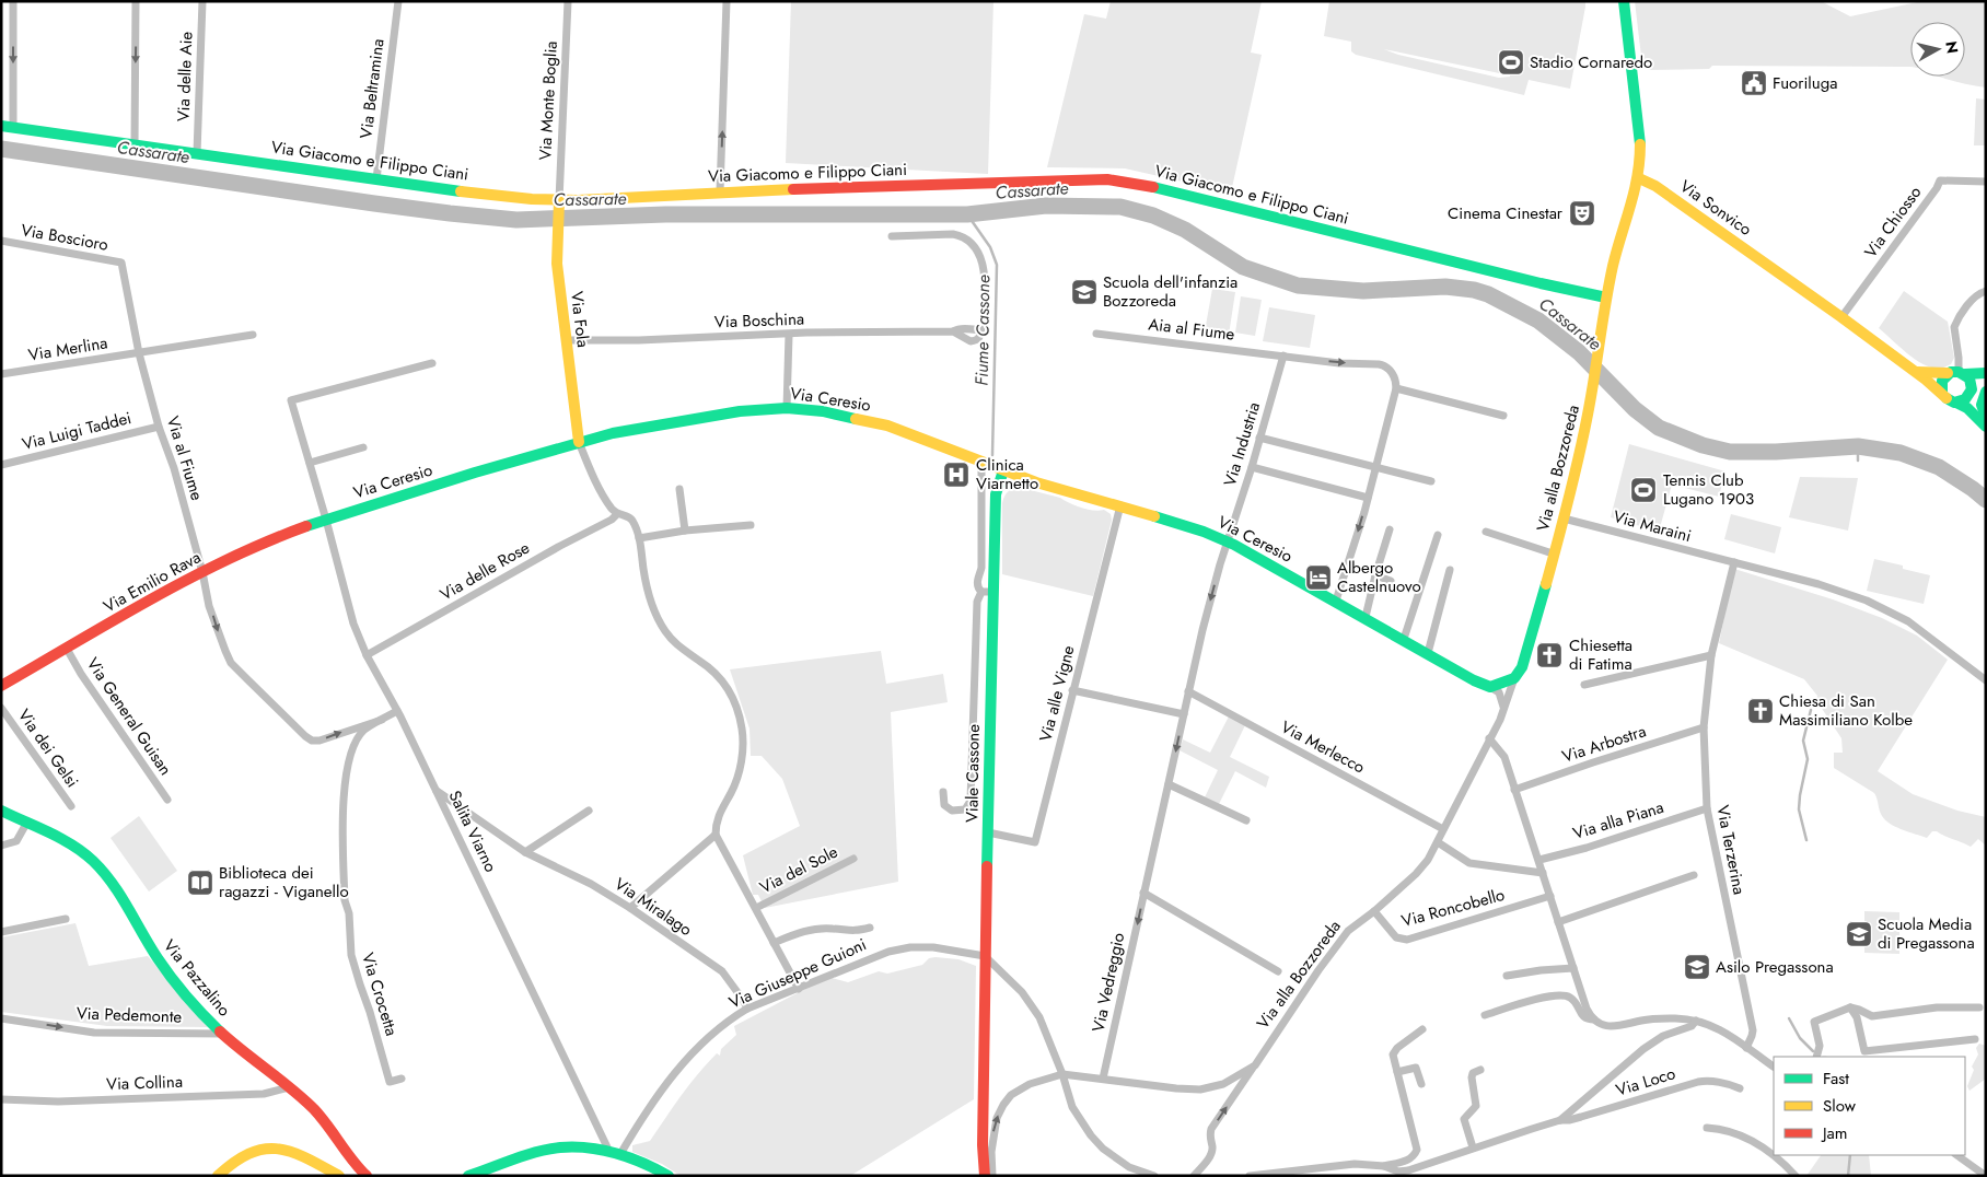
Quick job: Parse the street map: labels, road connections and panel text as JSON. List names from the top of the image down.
{
  "streets": {
    "main road": [
      "Via Giacomo e Filippo Ciani",
      "Via Sonvico",
      "Via Fola",
      "Via Ceresio",
      "Via alla Bozzoreda",
      "Via Emilio Rava",
      "Viale Cassone",
      "Via Pazzalino"
    ],
    "street": [
      "Via delle Aie",
      "Via Beltramina",
      "Via Monte Boglia",
      "Via Chiosso",
      "Via Boscioro",
      "Via Boschina",
      "Aia al Fiume",
      "Via Merlina",
      "Via Luigi Taddei",
      "Via Industria",
      "Via al Fiume",
      "Via Maraini",
      "Via delle Rose",
      "Via alle Vigne",
      "Via General Guisan",
      "Via Arbostra",
      "Via Merlecco",
      "Via dei Gelsi",
      "Via alla Piana",
      "Salita Viarno",
      "Via Terzerina",
      "Via del Sole",
      "Via Miralago",
      "Via Roncobello",
      "Via Giuseppe Guioni",
      "Via Vedreggio",
      "Via Crocetta",
      "Via Pedemonte",
      "Via Loco",
      "Via Collina"
    ]
  },
  "crossings": [
    ["Via delle Aie", "Via Giacomo e Filippo Ciani"],
    ["Via Beltramina", "Via Giacomo e Filippo Ciani"],
    ["Via Monte Boglia", "Via Giacomo e Filippo Ciani"],
    ["Via Monte Boglia", "Via Fola"],
    ["Via Giacomo e Filippo Ciani", "Via Fola"],
    ["Via Giacomo e Filippo Ciani", "Via alla Bozzoreda"],
    ["Via Sonvico", "Via Chiosso"],
    ["Via Boscioro", "Via al Fiume"],
    ["Via Fola", "Via Boschina"],
    ["Via Fola", "Via Ceresio"],
    ["Aia al Fiume", "Via Industria"],
    ["Via Merlina", "Via al Fiume"],
    ["Via Ceresio", "Via Industria"],
    ["Via Ceresio", "Via Emilio Rava"],
    ["Via Ceresio", "Via alle Vigne"],
    ["Via Ceresio", "Viale Cassone"],
    ["Via Ceresio", "Salita Viarno"],
    ["Via Ceresio", "Via Vedreggio"],
    ["Via Luigi Taddei", "Via al Fiume"],
    ["Via Industria", "Via Vedreggio"],
    ["Via al Fiume", "Via Emilio Rava"],
    ["Via al Fiume", "Via Crocetta"],
    ["Via alla Bozzoreda", "Via Maraini"],
    ["Via alla Bozzoreda", "Via Merlecco"],
    ["Via alla Bozzoreda", "Via Roncobello"],
    ["Via alla Bozzoreda", "Via Vedreggio"],
    ["Via Maraini", "Via Terzerina"],
    ["Via delle Rose", "Salita Viarno"],
    ["Via Emilio Rava", "Via General Guisan"],
    ["Via Emilio Rava", "Salita Viarno"],
    ["Via Emilio Rava", "Via Crocetta"],
    ["Via alle Vigne", "Viale Cassone"],
    ["Via Arbostra", "Via Terzerina"],
    ["Via Merlecco", "Via Vedreggio"],
    ["Viale Cassone", "Via Giuseppe Guioni"],
    ["Via alla Piana", "Via Terzerina"],
    ["Salita Viarno", "Via Miralago"],
    ["Salita Viarno", "Via Giuseppe Guioni"],
    ["Salita Viarno", "Via Crocetta"],
    ["Via del Sole", "Via Giuseppe Guioni"],
    ["Via Miralago", "Via Giuseppe Guioni"],
    ["Via Pazzalino", "Via Pedemonte"],
    ["Via Pazzalino", "Via Collina"]
  ],
  "one_way": ["Aia al Fiume", "Via Vedreggio", "Via Pedemonte"],
  "water": ["Cassarate", "Fiume Cassone"],
  "places": {
    "sports": ["Stadio Cornaredo", "Tennis Club Lugano 1903"],
    "public building": ["Fuoriluga"],
    "theatre": ["Cinema Cinestar"],
    "school or university": ["Scuola dell'infanzia Bozzoreda", "Scuola Media di Pregassona", "Asilo Pregassona"],
    "hospital": ["Clinica Viarnetto"],
    "hotel": ["Albergo Castelnuovo"],
    "church": ["Chiesetta di Fatima", "Chiesa di San Massimiliano Kolbe"],
    "library": ["Biblioteca dei ragazzi - Viganello"]
  },
  "legend": ["Fast", "Slow", "Jam"],
  "north": "right"
}
